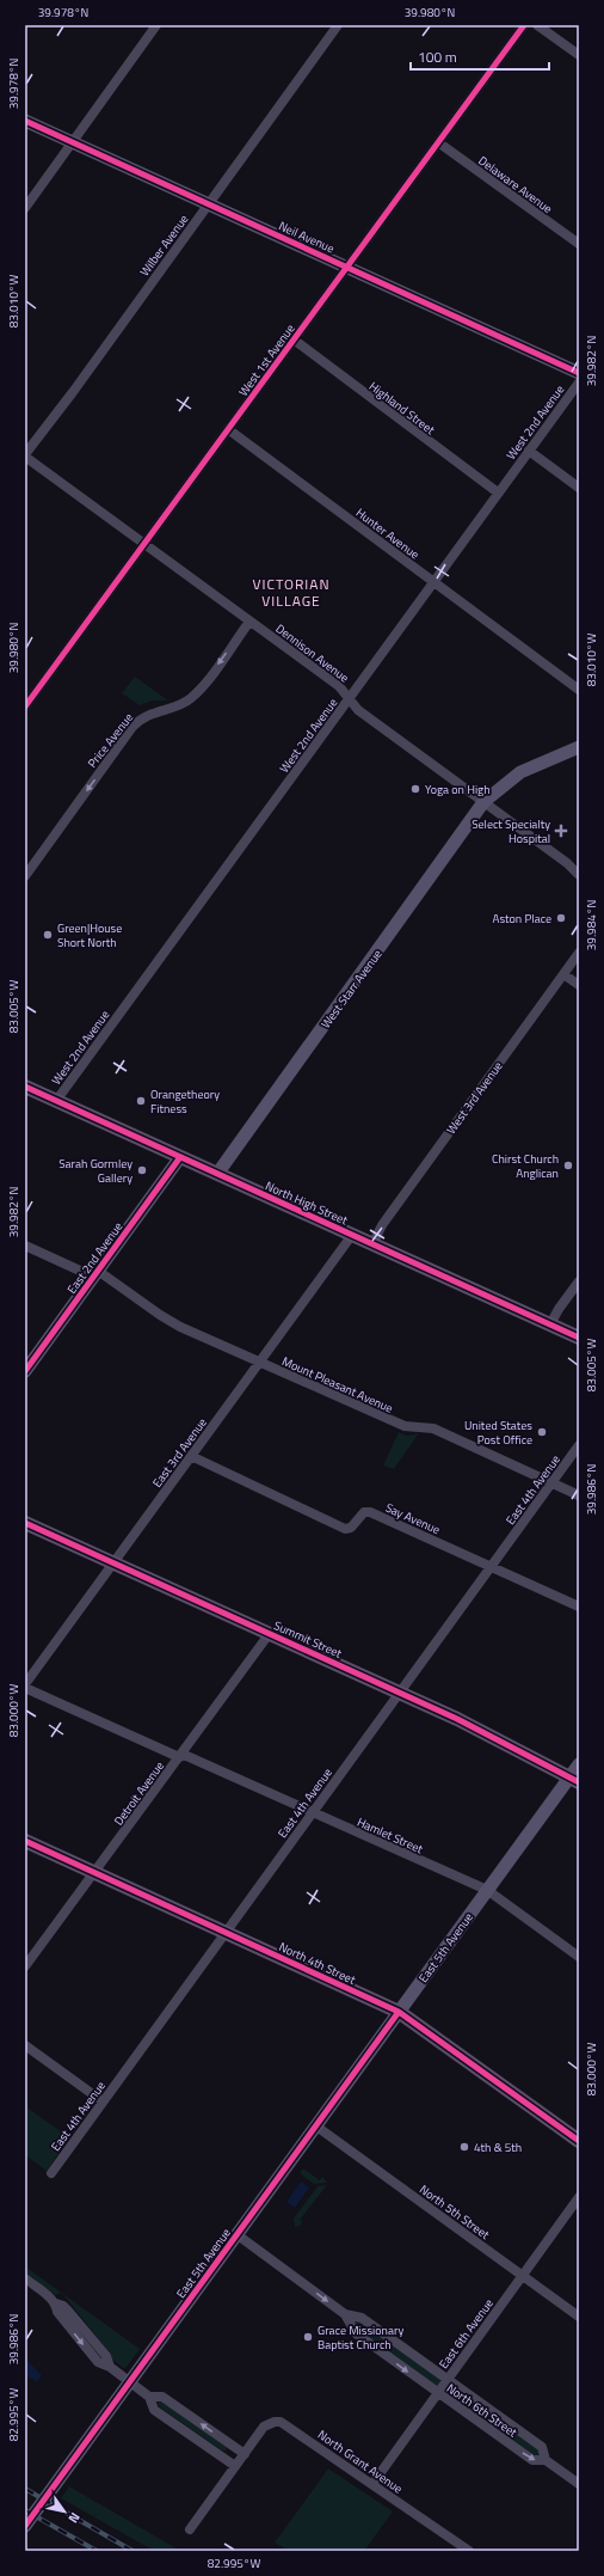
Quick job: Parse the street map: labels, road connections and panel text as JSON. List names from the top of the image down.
{
  "streets": {
    "main road": ["North High Street", "Summit Street", "North 4th Street"],
    "street": [
      "Delaware Avenue",
      "Neil Avenue",
      "Wilber Avenue",
      "West 1st Avenue",
      "Highland Street",
      "West 2nd Avenue",
      "Hunter Avenue",
      "Dennison Avenue",
      "Price Avenue",
      "West Starr Avenue",
      "West 3rd Avenue",
      "East 2nd Avenue",
      "Mount Pleasant Avenue",
      "East 3rd Avenue",
      "East 4th Avenue",
      "Say Avenue",
      "Detroit Avenue",
      "Hamlet Street",
      "East 5th Avenue",
      "North 5th Street",
      "East 6th Avenue",
      "North 6th Street",
      "North Grant Avenue"
    ]
  },
  "crossings": [
    ["Delaware Avenue", "West 1st Avenue"],
    ["Neil Avenue", "Wilber Avenue"],
    ["Neil Avenue", "West 1st Avenue"],
    ["Wilber Avenue", "Dennison Avenue"],
    ["West 1st Avenue", "Highland Street"],
    ["West 1st Avenue", "Hunter Avenue"],
    ["West 1st Avenue", "Dennison Avenue"],
    ["Highland Street", "West 2nd Avenue"],
    ["West 2nd Avenue", "Hunter Avenue"],
    ["West 2nd Avenue", "Dennison Avenue"],
    ["West 2nd Avenue", "North High Street"],
    ["Dennison Avenue", "Price Avenue"],
    ["Dennison Avenue", "West Starr Avenue"],
    ["West Starr Avenue", "North High Street"],
    ["West 3rd Avenue", "North High Street"],
    ["North High Street", "East 2nd Avenue"],
    ["North High Street", "East 3rd Avenue"],
    ["East 2nd Avenue", "Mount Pleasant Avenue"],
    ["Mount Pleasant Avenue", "East 3rd Avenue"],
    ["Mount Pleasant Avenue", "East 4th Avenue"],
    ["East 3rd Avenue", "Say Avenue"],
    ["East 3rd Avenue", "Summit Street"],
    ["East 4th Avenue", "Say Avenue"],
    ["East 4th Avenue", "Summit Street"],
    ["East 4th Avenue", "Hamlet Street"],
    ["East 4th Avenue", "North 4th Street"],
    ["Summit Street", "Detroit Avenue"],
    ["Summit Street", "East 5th Avenue"],
    ["Detroit Avenue", "Hamlet Street"],
    ["Detroit Avenue", "North 4th Street"],
    ["Hamlet Street", "East 5th Avenue"],
    ["East 5th Avenue", "North 4th Street"],
    ["East 5th Avenue", "North 5th Street"],
    ["East 5th Avenue", "North 6th Street"],
    ["North 5th Street", "East 6th Avenue"],
    ["East 6th Avenue", "North 6th Street"],
    ["East 6th Avenue", "North Grant Avenue"]
  ],
  "one_way": ["Price Avenue"],
  "districts": ["VICTORIAN VILLAGE"],
  "places": {
    "other": [
      "Yoga on High",
      "Aston Place",
      "Green|House Short North",
      "Orangetheory Fitness",
      "Chirst Church Anglican",
      "Sarah Gormley Gallery",
      "United States Post Office",
      "4th & 5th",
      "Grace Missionary Baptist Church"
    ],
    "health": ["Select Specialty Hospital"]
  },
  "scale_bar": "100 m",
  "north": "bottom right",
  "coordinates": [
    "39.978°N",
    "39.980°N",
    "83.010°W",
    "39.982°N",
    "39.984°N",
    "83.005°W",
    "39.986°N",
    "83.000°W",
    "82.995°W"
  ]
}
